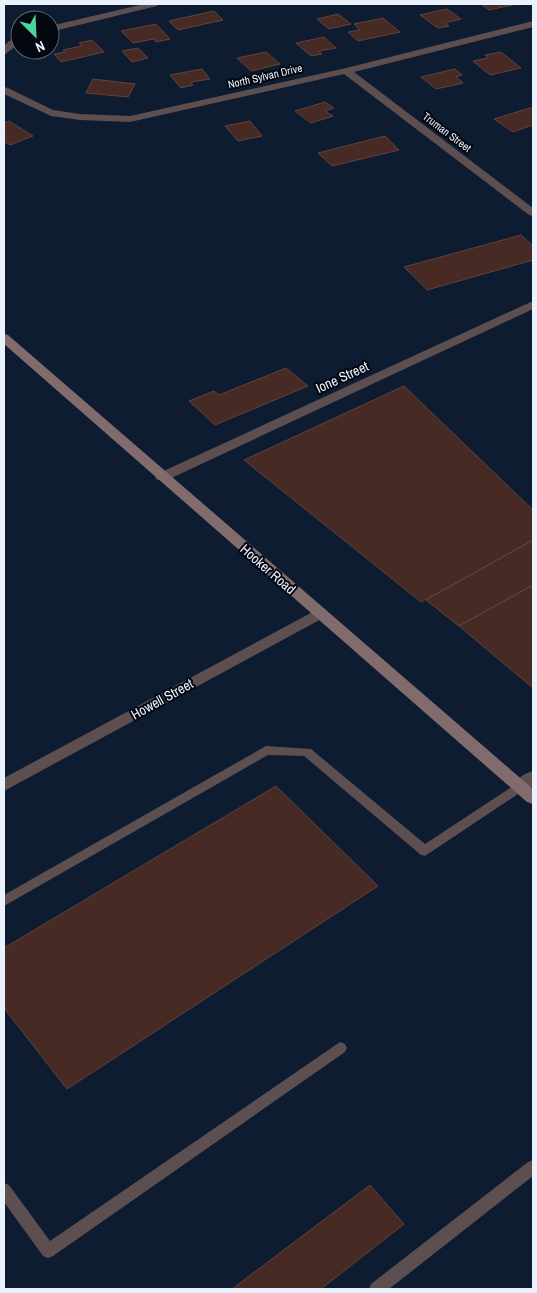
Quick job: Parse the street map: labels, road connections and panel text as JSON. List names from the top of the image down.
{
  "streets": {
    "main road": ["Hooker Road"],
    "street": [
      "North Sylvan Drive",
      "Truman Street",
      "Ione Street",
      "Howell Street"
    ]
  },
  "crossings": [
    ["North Sylvan Drive", "Truman Street"],
    ["Ione Street", "Hooker Road"],
    ["Hooker Road", "Howell Street"]
  ],
  "north": "bottom right"
}
